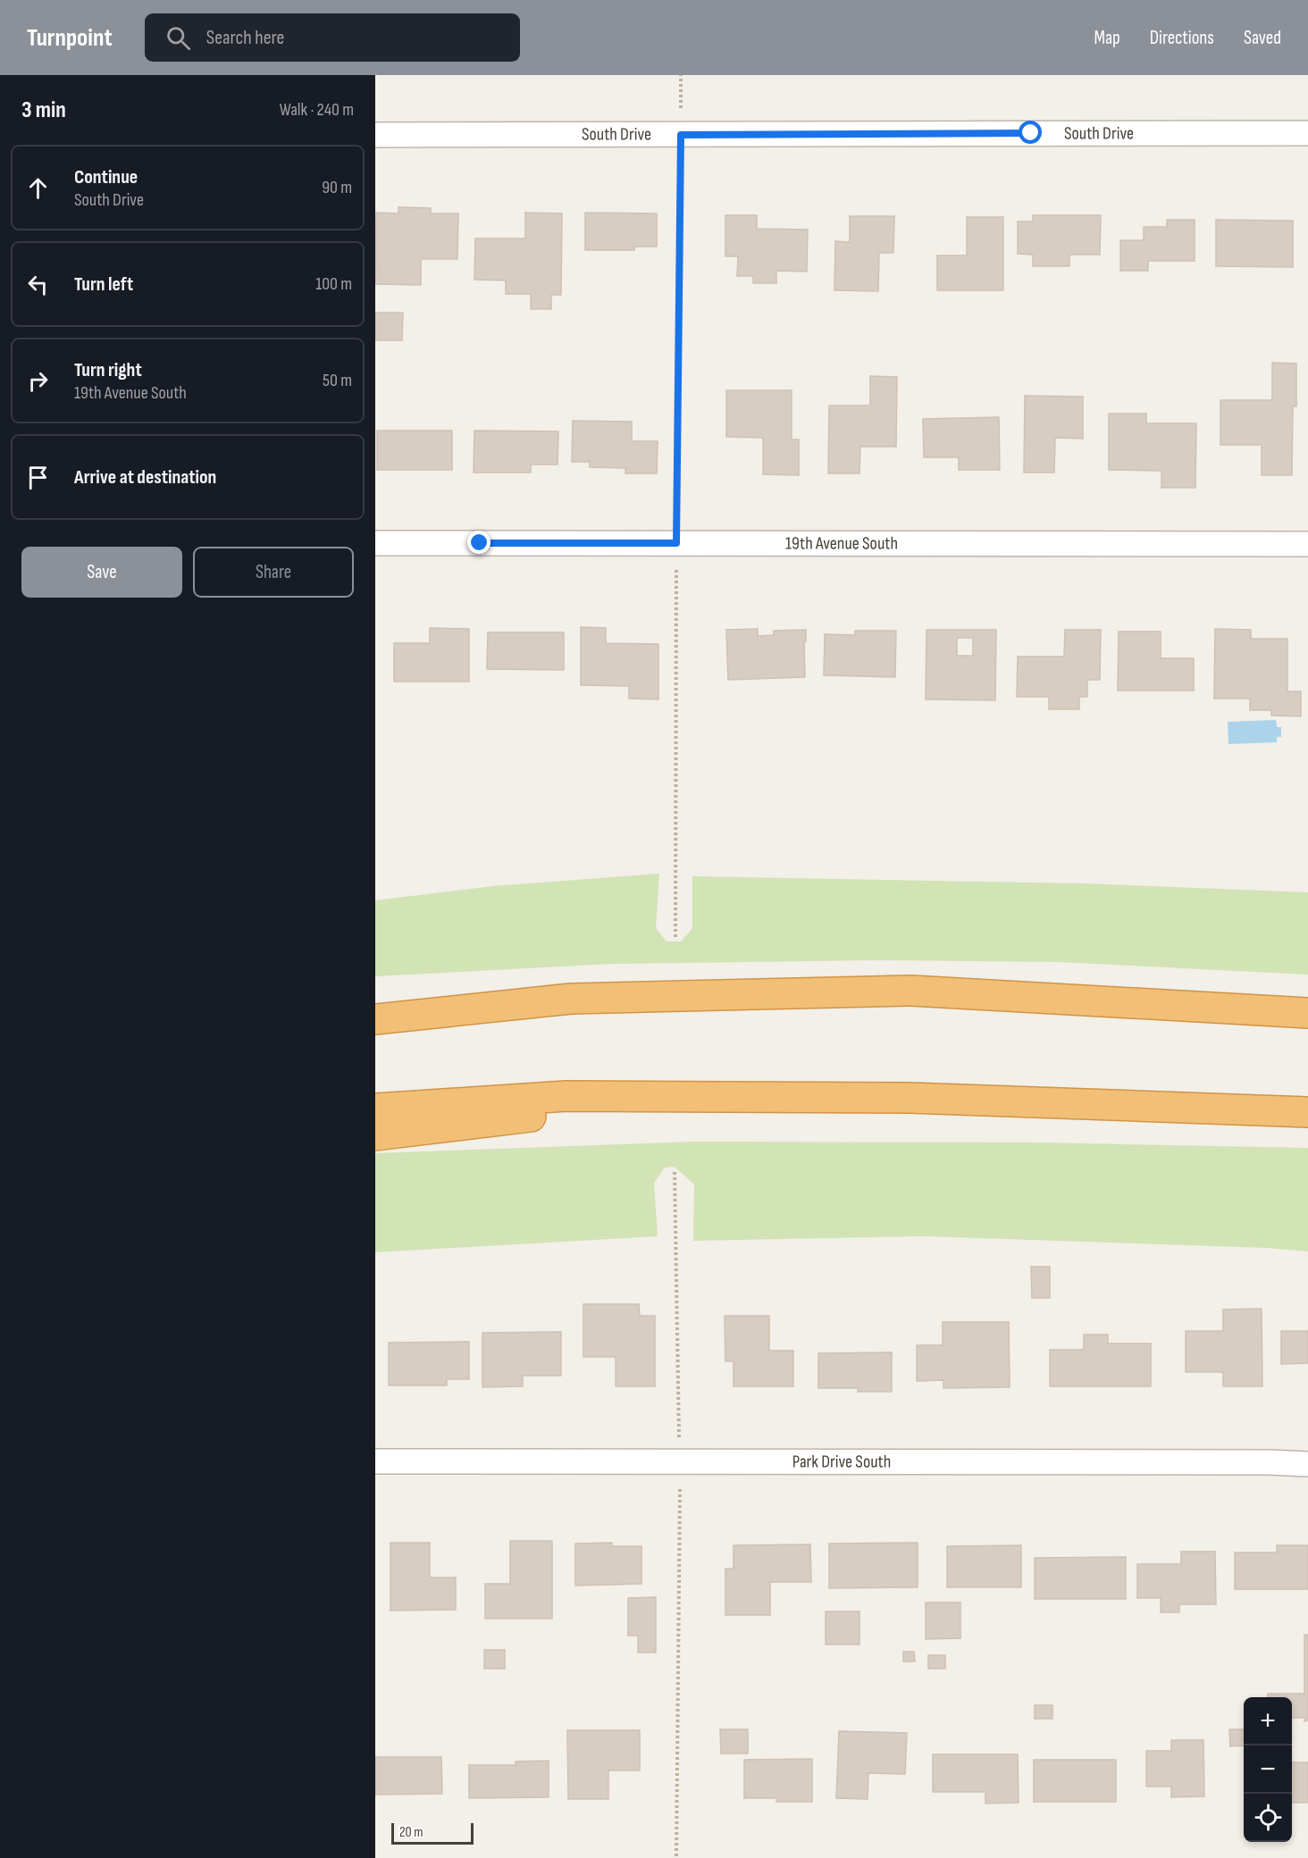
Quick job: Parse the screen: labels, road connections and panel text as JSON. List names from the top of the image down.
{
  "streets": {
    "street": ["South Drive", "19th Avenue South", "Park Drive South"]
  },
  "scale_bar": "20 m",
  "page": {
    "header": "Turnpoint",
    "search": "Search here",
    "nav": ["Map", "Directions", "Saved"],
    "heading": ["3 min", "Walk · 240 m"],
    "list": [
      ["Continue", "South Drive", "90 m"],
      ["Turn left", "100 m"],
      ["Turn right", "19th Avenue South", "50 m"],
      "Arrive at destination"
    ],
    "buttons": ["Save", "Share"],
    "map_buttons": ["+", "−"],
    "scale": "20 m"
  }
}
